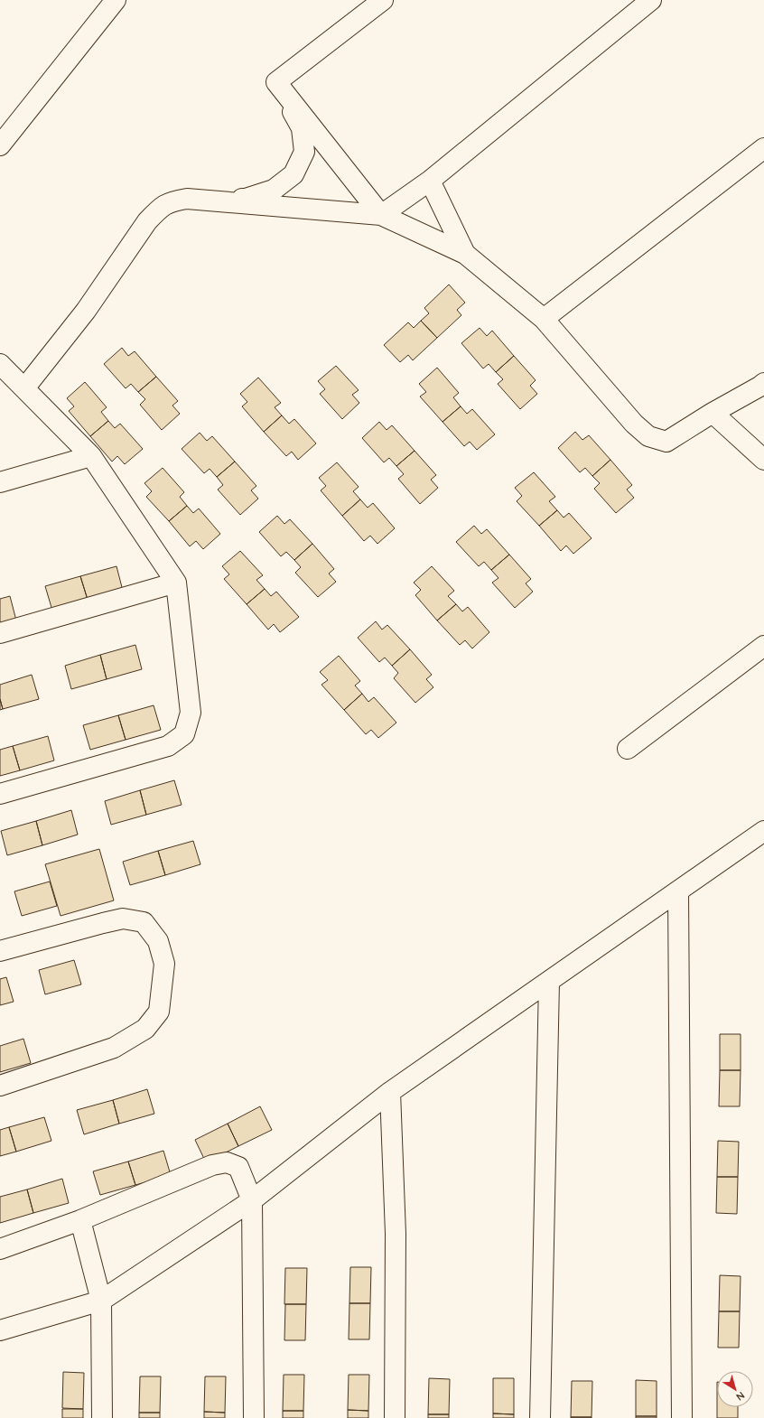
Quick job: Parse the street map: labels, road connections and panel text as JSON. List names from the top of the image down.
{
  "north": "bottom right"
}
